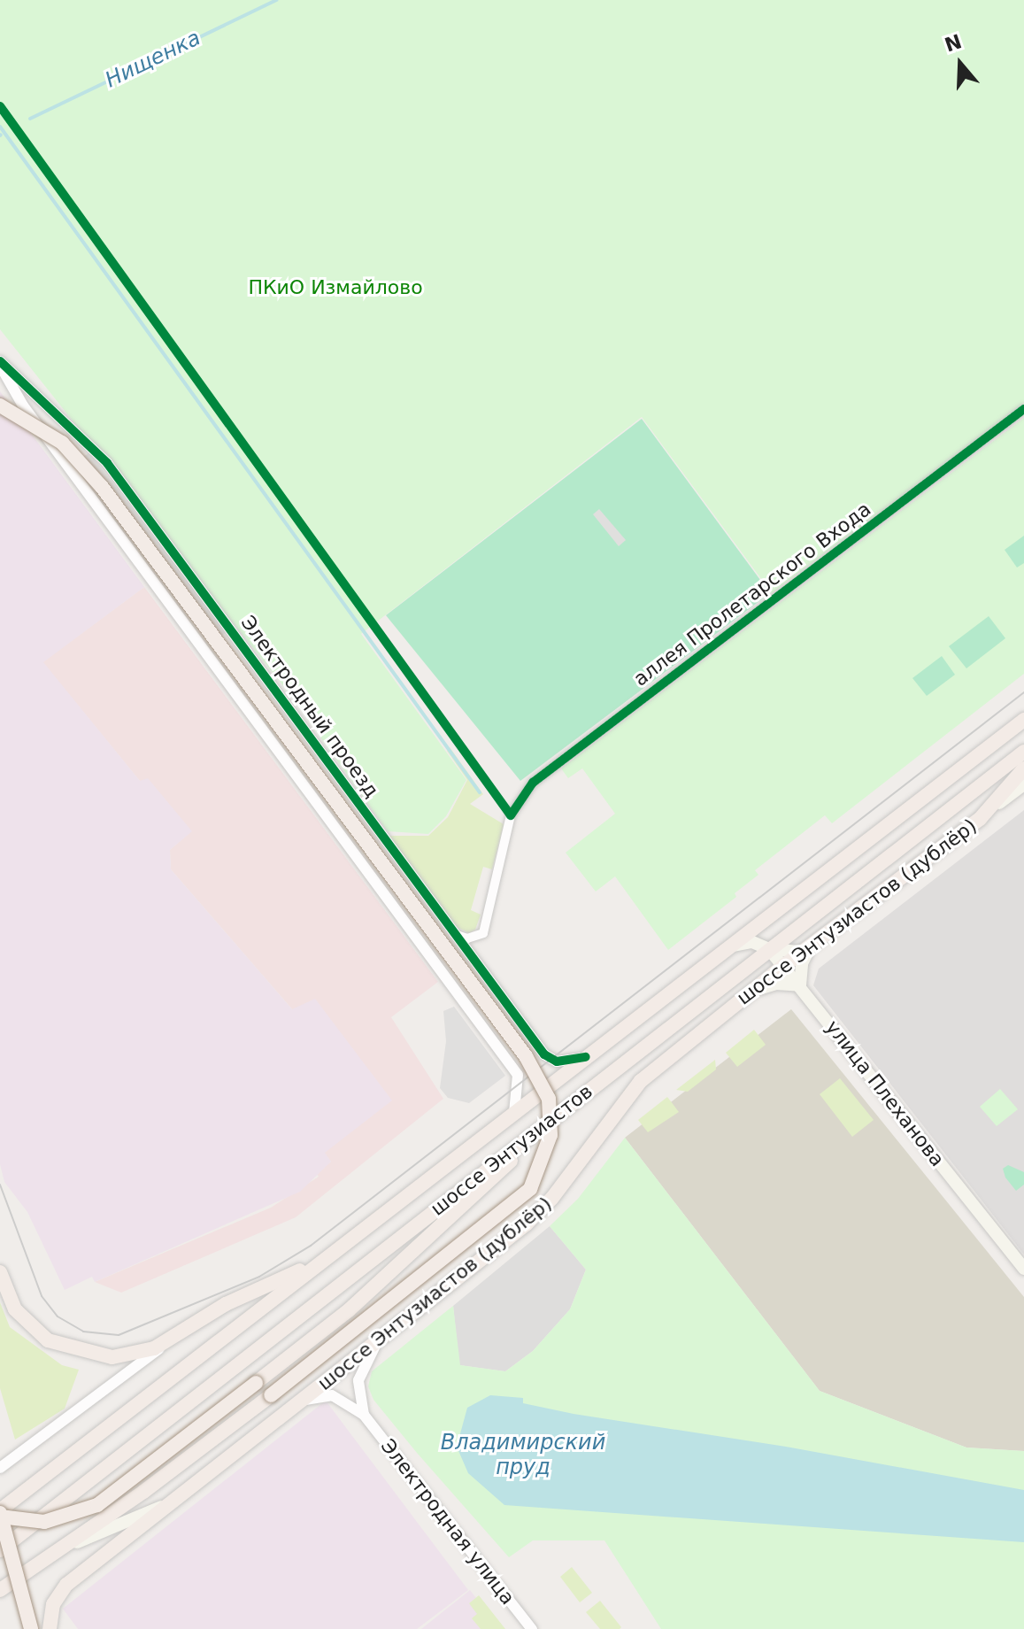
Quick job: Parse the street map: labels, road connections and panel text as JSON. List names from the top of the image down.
{
  "streets": {
    "main road": ["шоссе Энтузиастов (дублёр)", "улица Плеханова", "шоссе Энтузиастов"],
    "street": ["аллея Пролетарского Входа", "Электродный проезд", "Электродная улица"]
  },
  "crossings": [
    ["аллея Пролетарского Входа", "Электродный проезд"],
    ["Электродный проезд", "шоссе Энтузиастов"],
    ["шоссе Энтузиастов (дублёр)", "улица Плеханова"],
    ["шоссе Энтузиастов (дублёр)", "Электродная улица"],
    ["улица Плеханова", "шоссе Энтузиастов"]
  ],
  "water": ["Нищенка", "Владимирский пруд"],
  "parks": ["ПКиО Измайлово"],
  "north": "top"
}
